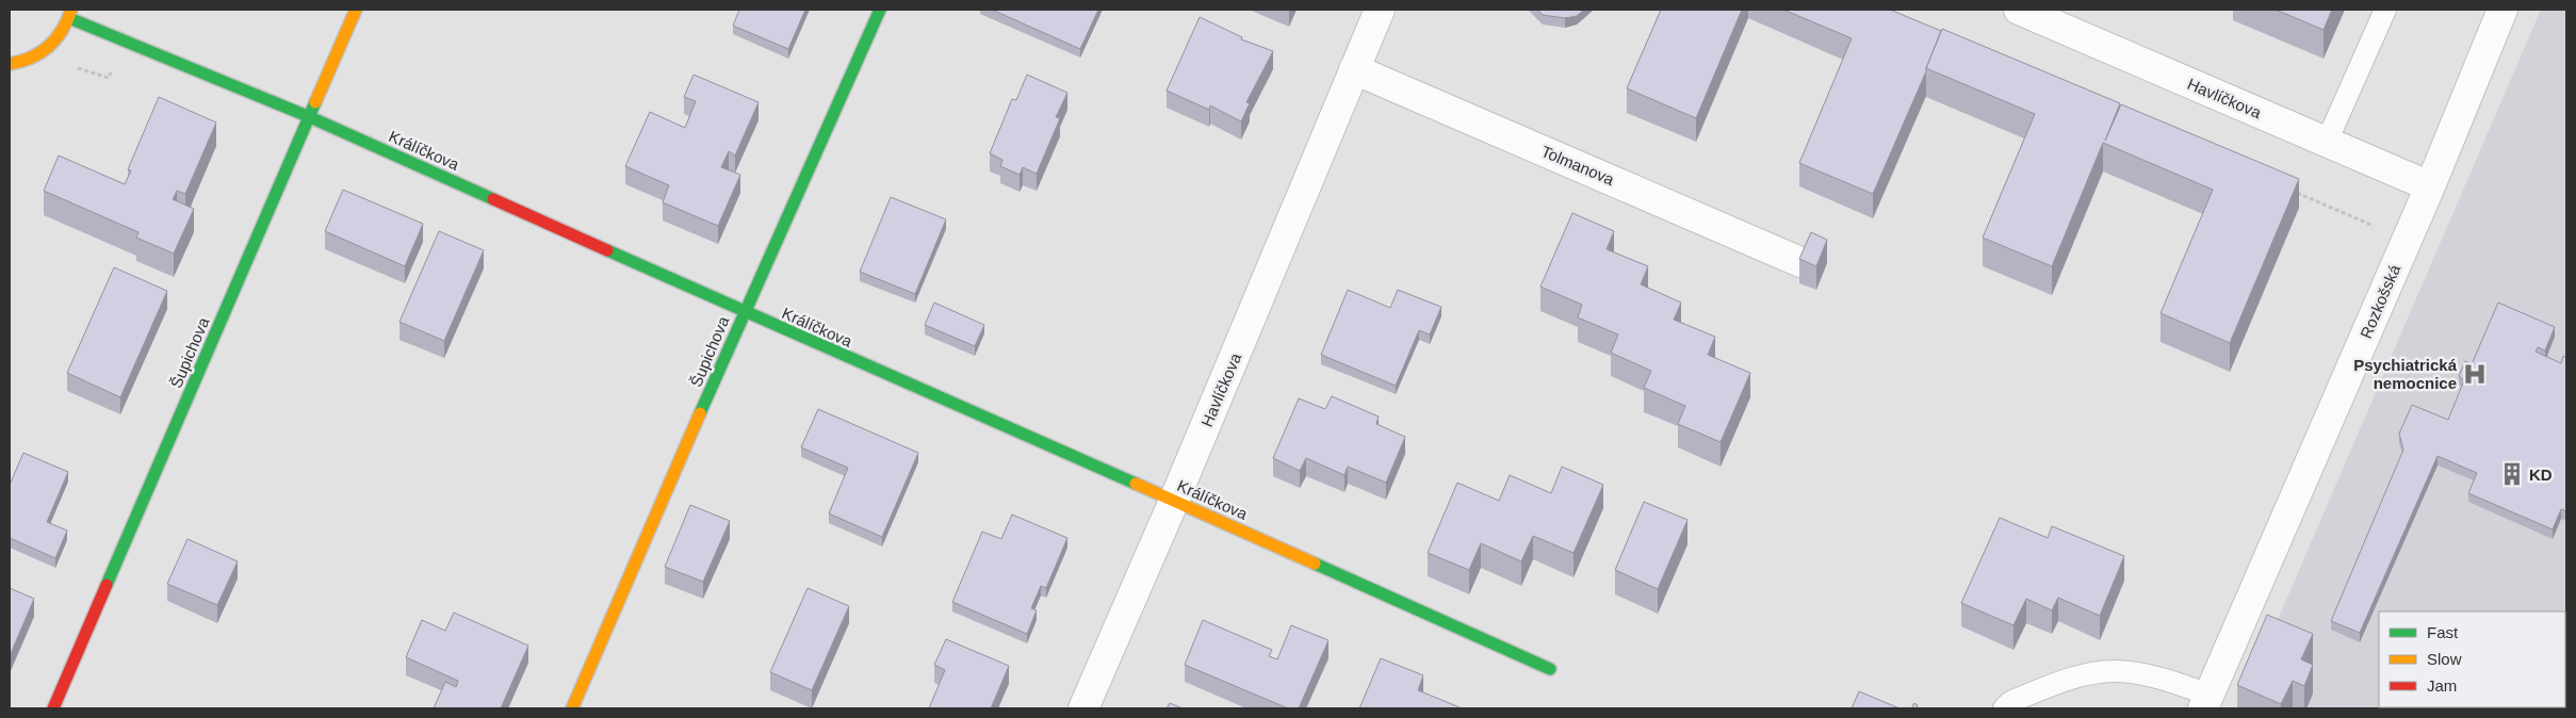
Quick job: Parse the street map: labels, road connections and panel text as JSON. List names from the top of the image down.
{
  "streets": {
    "street": [
      "Havlíčkova",
      "Králíčkova",
      "Tolmanova",
      "Rozkošská",
      "Šupichova"
    ]
  },
  "crossings": [
    ["Havlíčkova", "Králíčkova"],
    ["Havlíčkova", "Tolmanova"],
    ["Havlíčkova", "Rozkošská"],
    ["Králíčkova", "Šupichova"]
  ],
  "places": {
    "hospital": ["Psychiatrická nemocnice"],
    "building": ["KD"]
  },
  "legend": ["Fast", "Slow", "Jam"]
}
